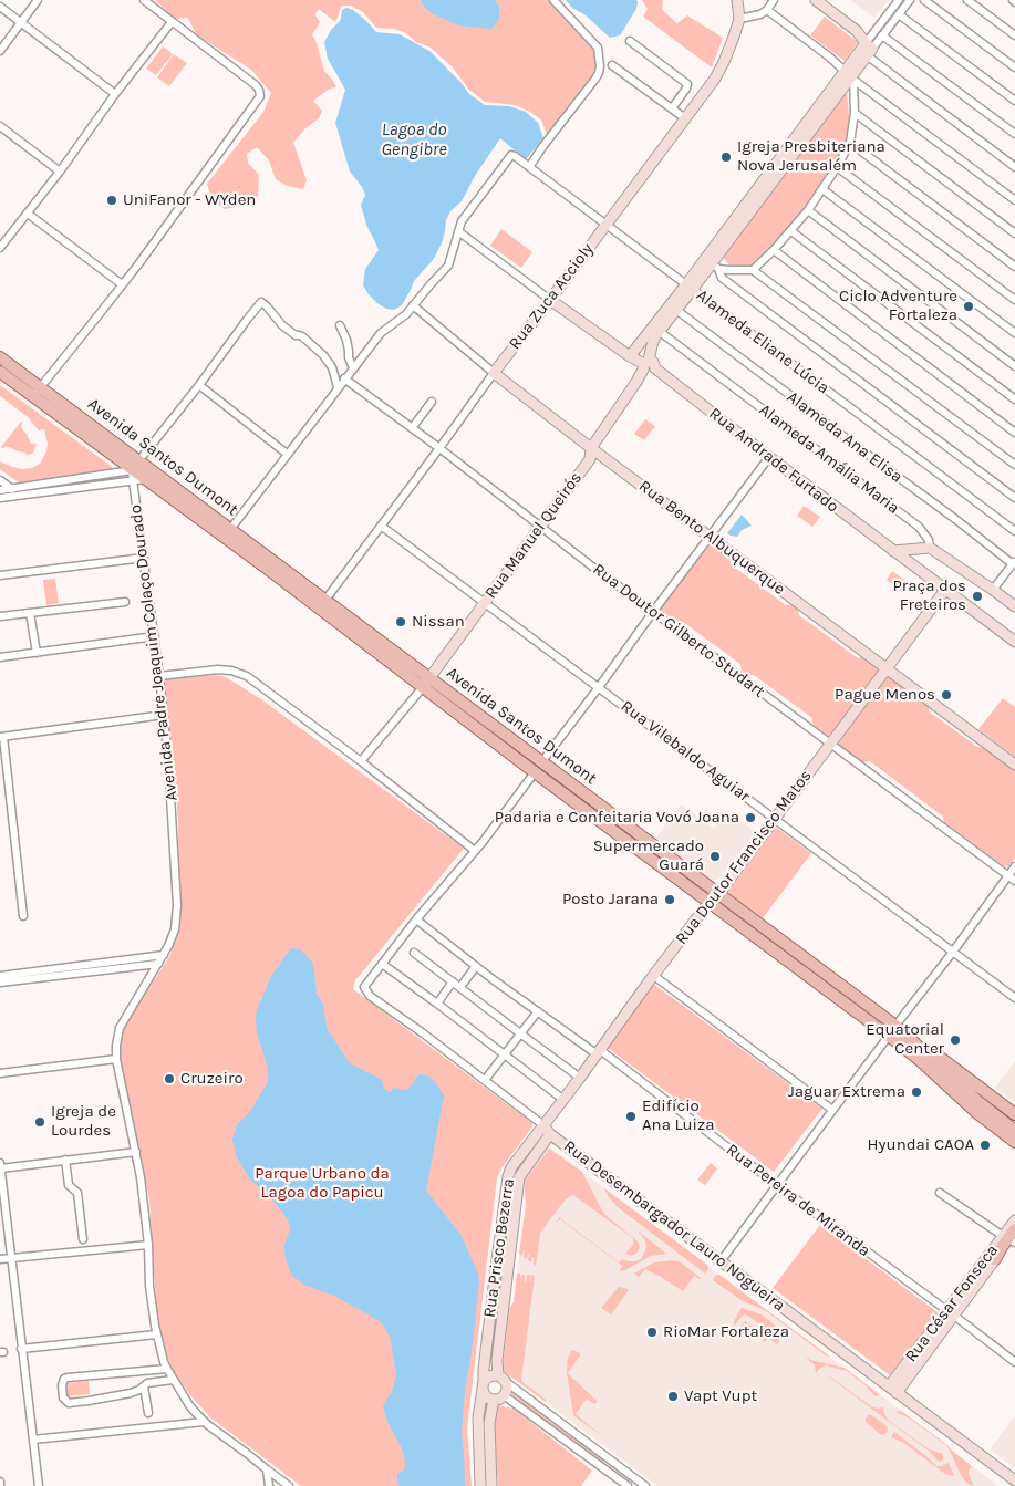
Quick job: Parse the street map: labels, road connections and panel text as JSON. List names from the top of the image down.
{
  "streets": {
    "main road": ["Avenida Santos Dumont"],
    "street": [
      "Rua Zuca Accioly",
      "Alameda Eliane Lúcia",
      "Alameda Ana Elisa",
      "Alameda Amália Maria",
      "Rua Andrade Furtado",
      "Rua Manuel Queirós",
      "Rua Bento Albuquerque",
      "Rua Doutor Gilberto Studart",
      "Avenida Padre Joaquim Colaço Dourado",
      "Rua Vilebaldo Aguiar",
      "Rua Doutor Francisco Matos",
      "Rua Pereira de Miranda",
      "Rua Desembargador Lauro Nogueira",
      "Rua Prisco Bezerra",
      "Rua César Fonseca"
    ]
  },
  "crossings": [
    ["Rua Zuca Accioly", "Alameda Eliane Lúcia"],
    ["Rua Zuca Accioly", "Avenida Santos Dumont"],
    ["Rua Zuca Accioly", "Rua Andrade Furtado"],
    ["Rua Zuca Accioly", "Rua Bento Albuquerque"],
    ["Rua Zuca Accioly", "Rua Doutor Gilberto Studart"],
    ["Rua Zuca Accioly", "Rua Vilebaldo Aguiar"],
    ["Alameda Eliane Lúcia", "Rua Andrade Furtado"],
    ["Avenida Santos Dumont", "Rua Manuel Queirós"],
    ["Avenida Santos Dumont", "Avenida Padre Joaquim Colaço Dourado"],
    ["Avenida Santos Dumont", "Rua Doutor Francisco Matos"],
    ["Alameda Amália Maria", "Rua Manuel Queirós"],
    ["Rua Andrade Furtado", "Rua Manuel Queirós"],
    ["Rua Andrade Furtado", "Rua Doutor Francisco Matos"],
    ["Rua Manuel Queirós", "Rua Bento Albuquerque"],
    ["Rua Manuel Queirós", "Rua Doutor Gilberto Studart"],
    ["Rua Manuel Queirós", "Rua Vilebaldo Aguiar"],
    ["Rua Bento Albuquerque", "Rua Doutor Francisco Matos"],
    ["Rua Doutor Gilberto Studart", "Rua Doutor Francisco Matos"],
    ["Rua Vilebaldo Aguiar", "Rua Doutor Francisco Matos"],
    ["Rua Doutor Francisco Matos", "Rua Pereira de Miranda"],
    ["Rua Doutor Francisco Matos", "Rua Desembargador Lauro Nogueira"],
    ["Rua Doutor Francisco Matos", "Rua Prisco Bezerra"],
    ["Rua Pereira de Miranda", "Rua César Fonseca"],
    ["Rua Desembargador Lauro Nogueira", "Rua Prisco Bezerra"],
    ["Rua Desembargador Lauro Nogueira", "Rua César Fonseca"]
  ],
  "water": ["Lagoa do Gengibre"],
  "parks": ["Parque Urbano da Lagoa do Papicu"],
  "places": [
    "Igreja Presbiteriana Nova Jerusalém",
    "UniFanor - WYden",
    "Ciclo Adventure Fortaleza",
    "Praça dos Freteiros",
    "Nissan",
    "Pague Menos",
    "Padaria e Confeitaria Vovó Joana",
    "Supermercado Guará",
    "Posto Jarana",
    "Equatorial Center",
    "Cruzeiro",
    "Jaguar Extrema",
    "Edifício Ana Luiza",
    "Igreja de Lourdes",
    "Hyundai CAOA",
    "RioMar Fortaleza",
    "Vapt Vupt"
  ]
}
